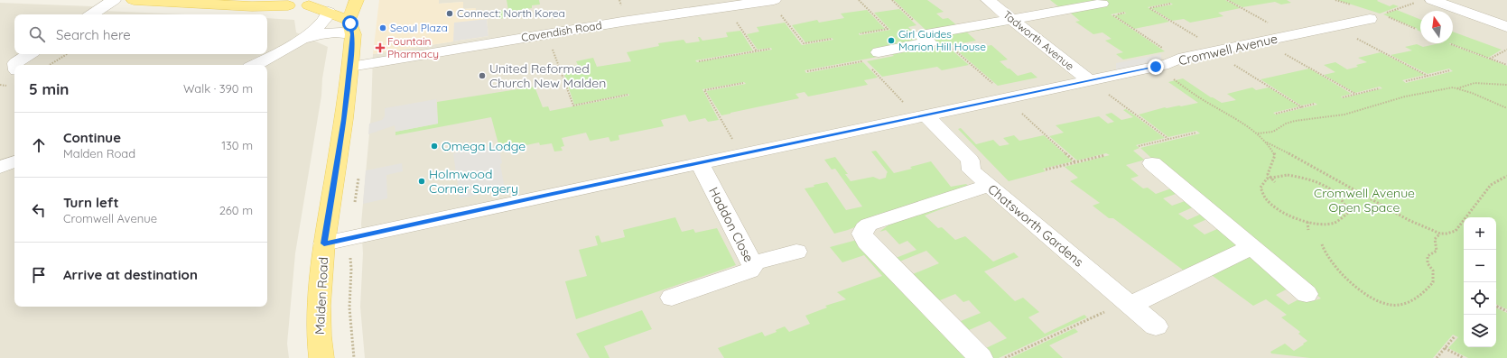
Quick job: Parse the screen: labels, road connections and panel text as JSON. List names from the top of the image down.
{
  "streets": {
    "main road": ["Malden Road"],
    "street": [
      "Cavendish Road",
      "Tadworth Avenue",
      "Cromwell Avenue",
      "Haddon Close",
      "Chatsworth Gardens"
    ]
  },
  "crossings": [
    ["Cavendish Road", "Malden Road"],
    ["Tadworth Avenue", "Cromwell Avenue"],
    ["Cromwell Avenue", "Haddon Close"],
    ["Cromwell Avenue", "Chatsworth Gardens"],
    ["Cromwell Avenue", "Malden Road"]
  ],
  "parks": ["Cromwell Avenue Open Space"],
  "places": {
    "other": [
      "Connect: North Korea",
      "Seoul Plaza",
      "Girl Guides Marion Hill House",
      "United Reformed Church New Malden",
      "Omega Lodge",
      "Holmwood Corner Surgery"
    ],
    "health": ["Fountain Pharmacy"]
  },
  "north": "top",
  "page": {
    "search": "Search here",
    "heading": ["5 min", "Walk · 390 m"],
    "list": [
      ["Continue", "Malden Road", "130 m"],
      ["Turn left", "Cromwell Avenue", "260 m"],
      "Arrive at destination"
    ],
    "map_buttons": ["+", "−"]
  }
}
